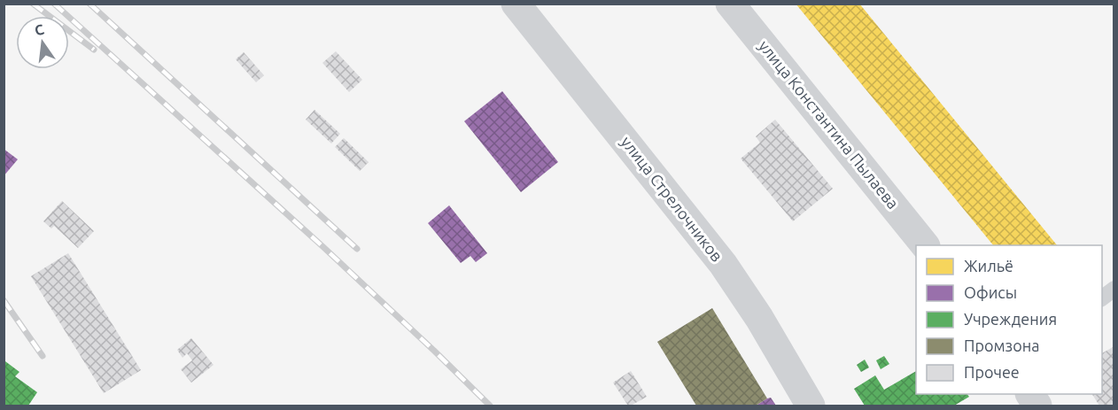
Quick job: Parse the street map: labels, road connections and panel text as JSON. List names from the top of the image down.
{
  "streets": {
    "street": ["улица Константина Пылаева", "улица Стрелочников"]
  },
  "legend": [
    "Жильё",
    "Офисы",
    "Учреждения",
    "Промзона",
    "Прочее"
  ],
  "north": "top"
}
